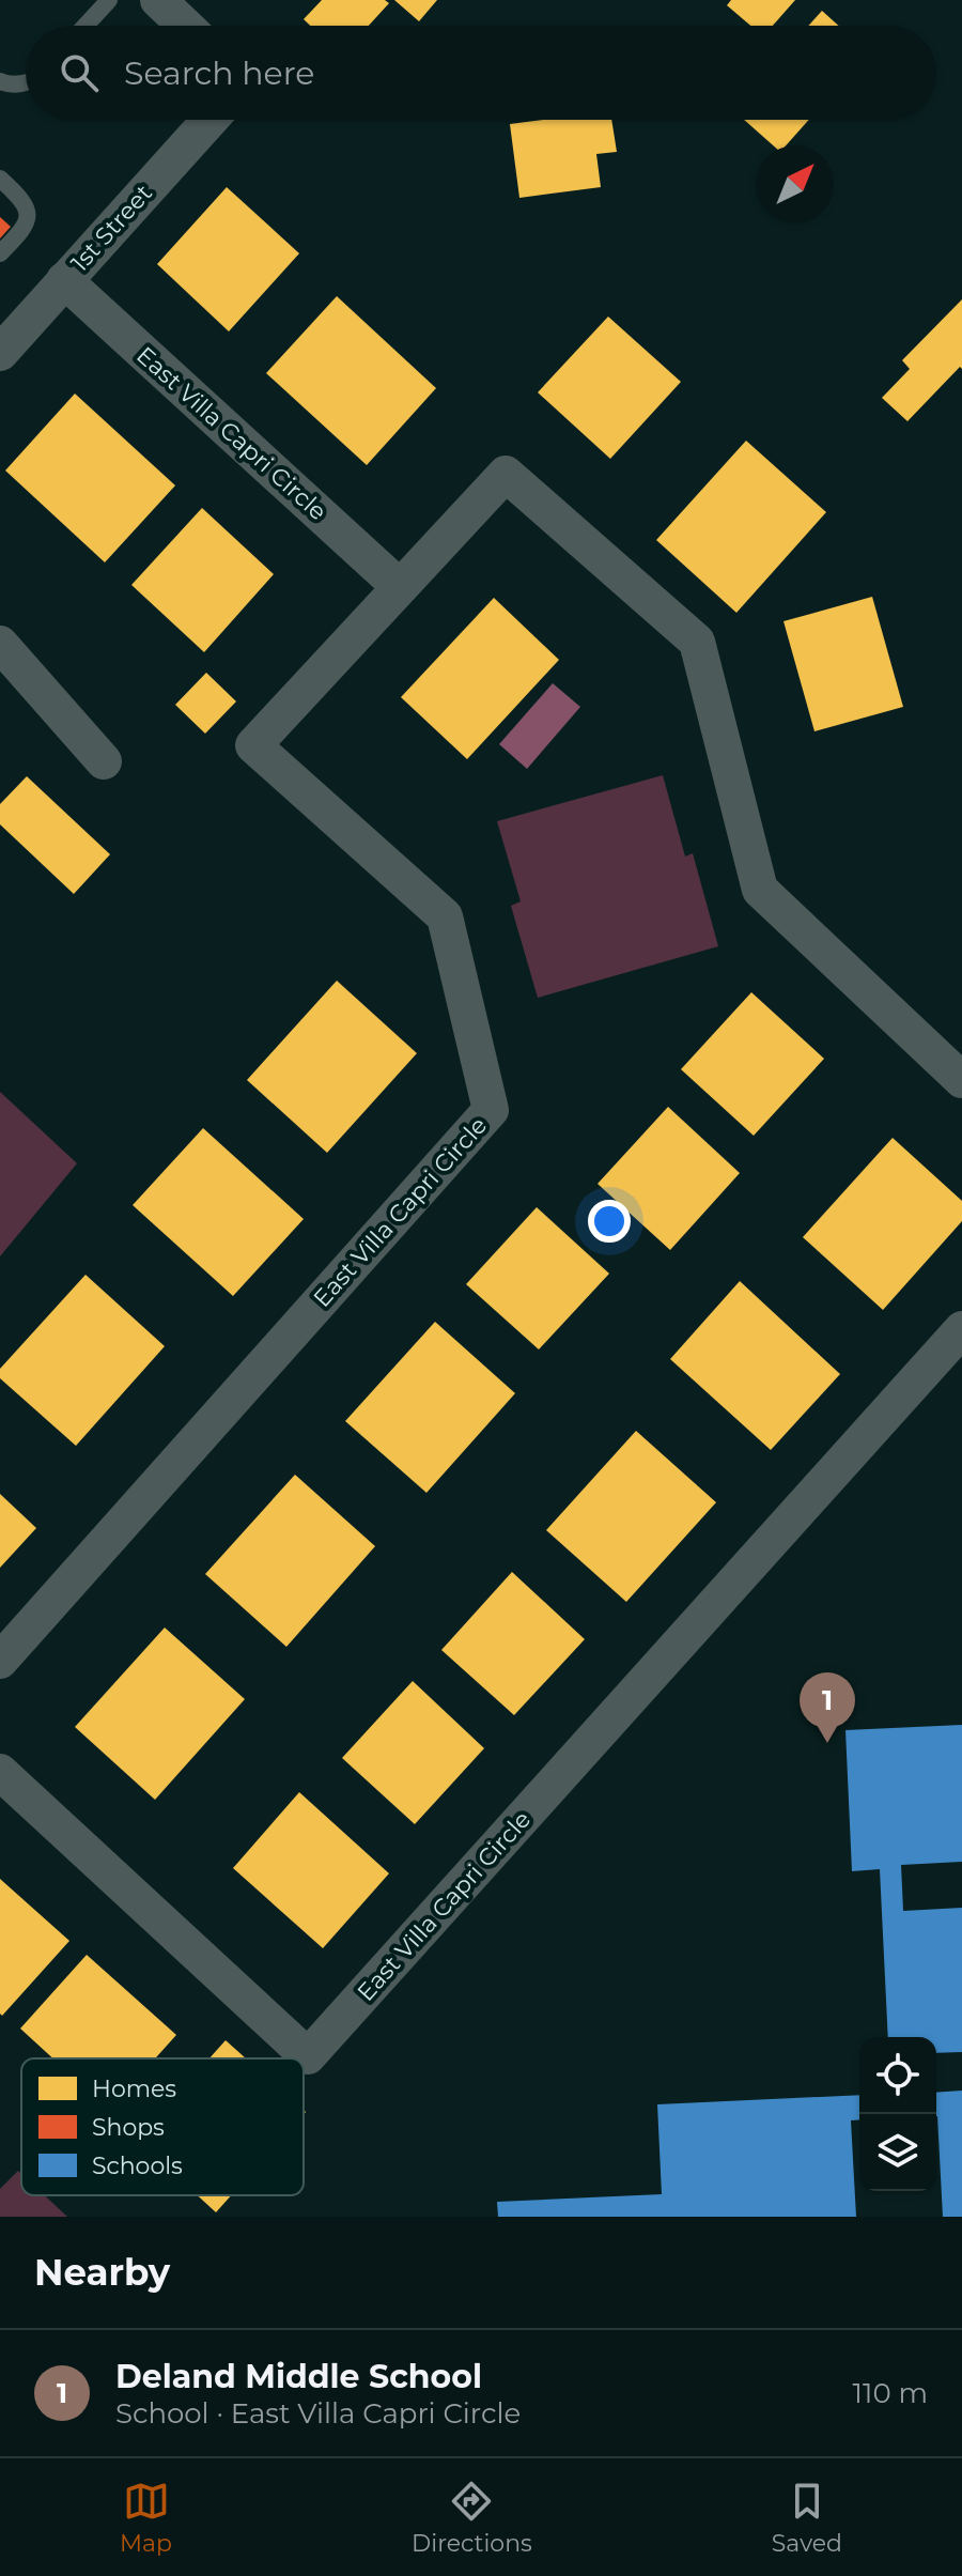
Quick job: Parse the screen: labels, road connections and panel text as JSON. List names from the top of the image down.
{
  "streets": {
    "street": ["1st Street", "East Villa Capri Circle"]
  },
  "crossings": [
    ["1st Street", "East Villa Capri Circle"]
  ],
  "legend": ["Homes", "Shops", "Schools"],
  "north": "top right",
  "page": {
    "search": "Search here",
    "pins": "1",
    "heading": "Nearby",
    "list": [
      {
        "mark": "1",
        "name": "Deland Middle School",
        "note": "School · East Villa Capri Circle",
        "value": "110 m"
      }
    ],
    "nav": ["Map", "Directions", "Saved"]
  }
}
